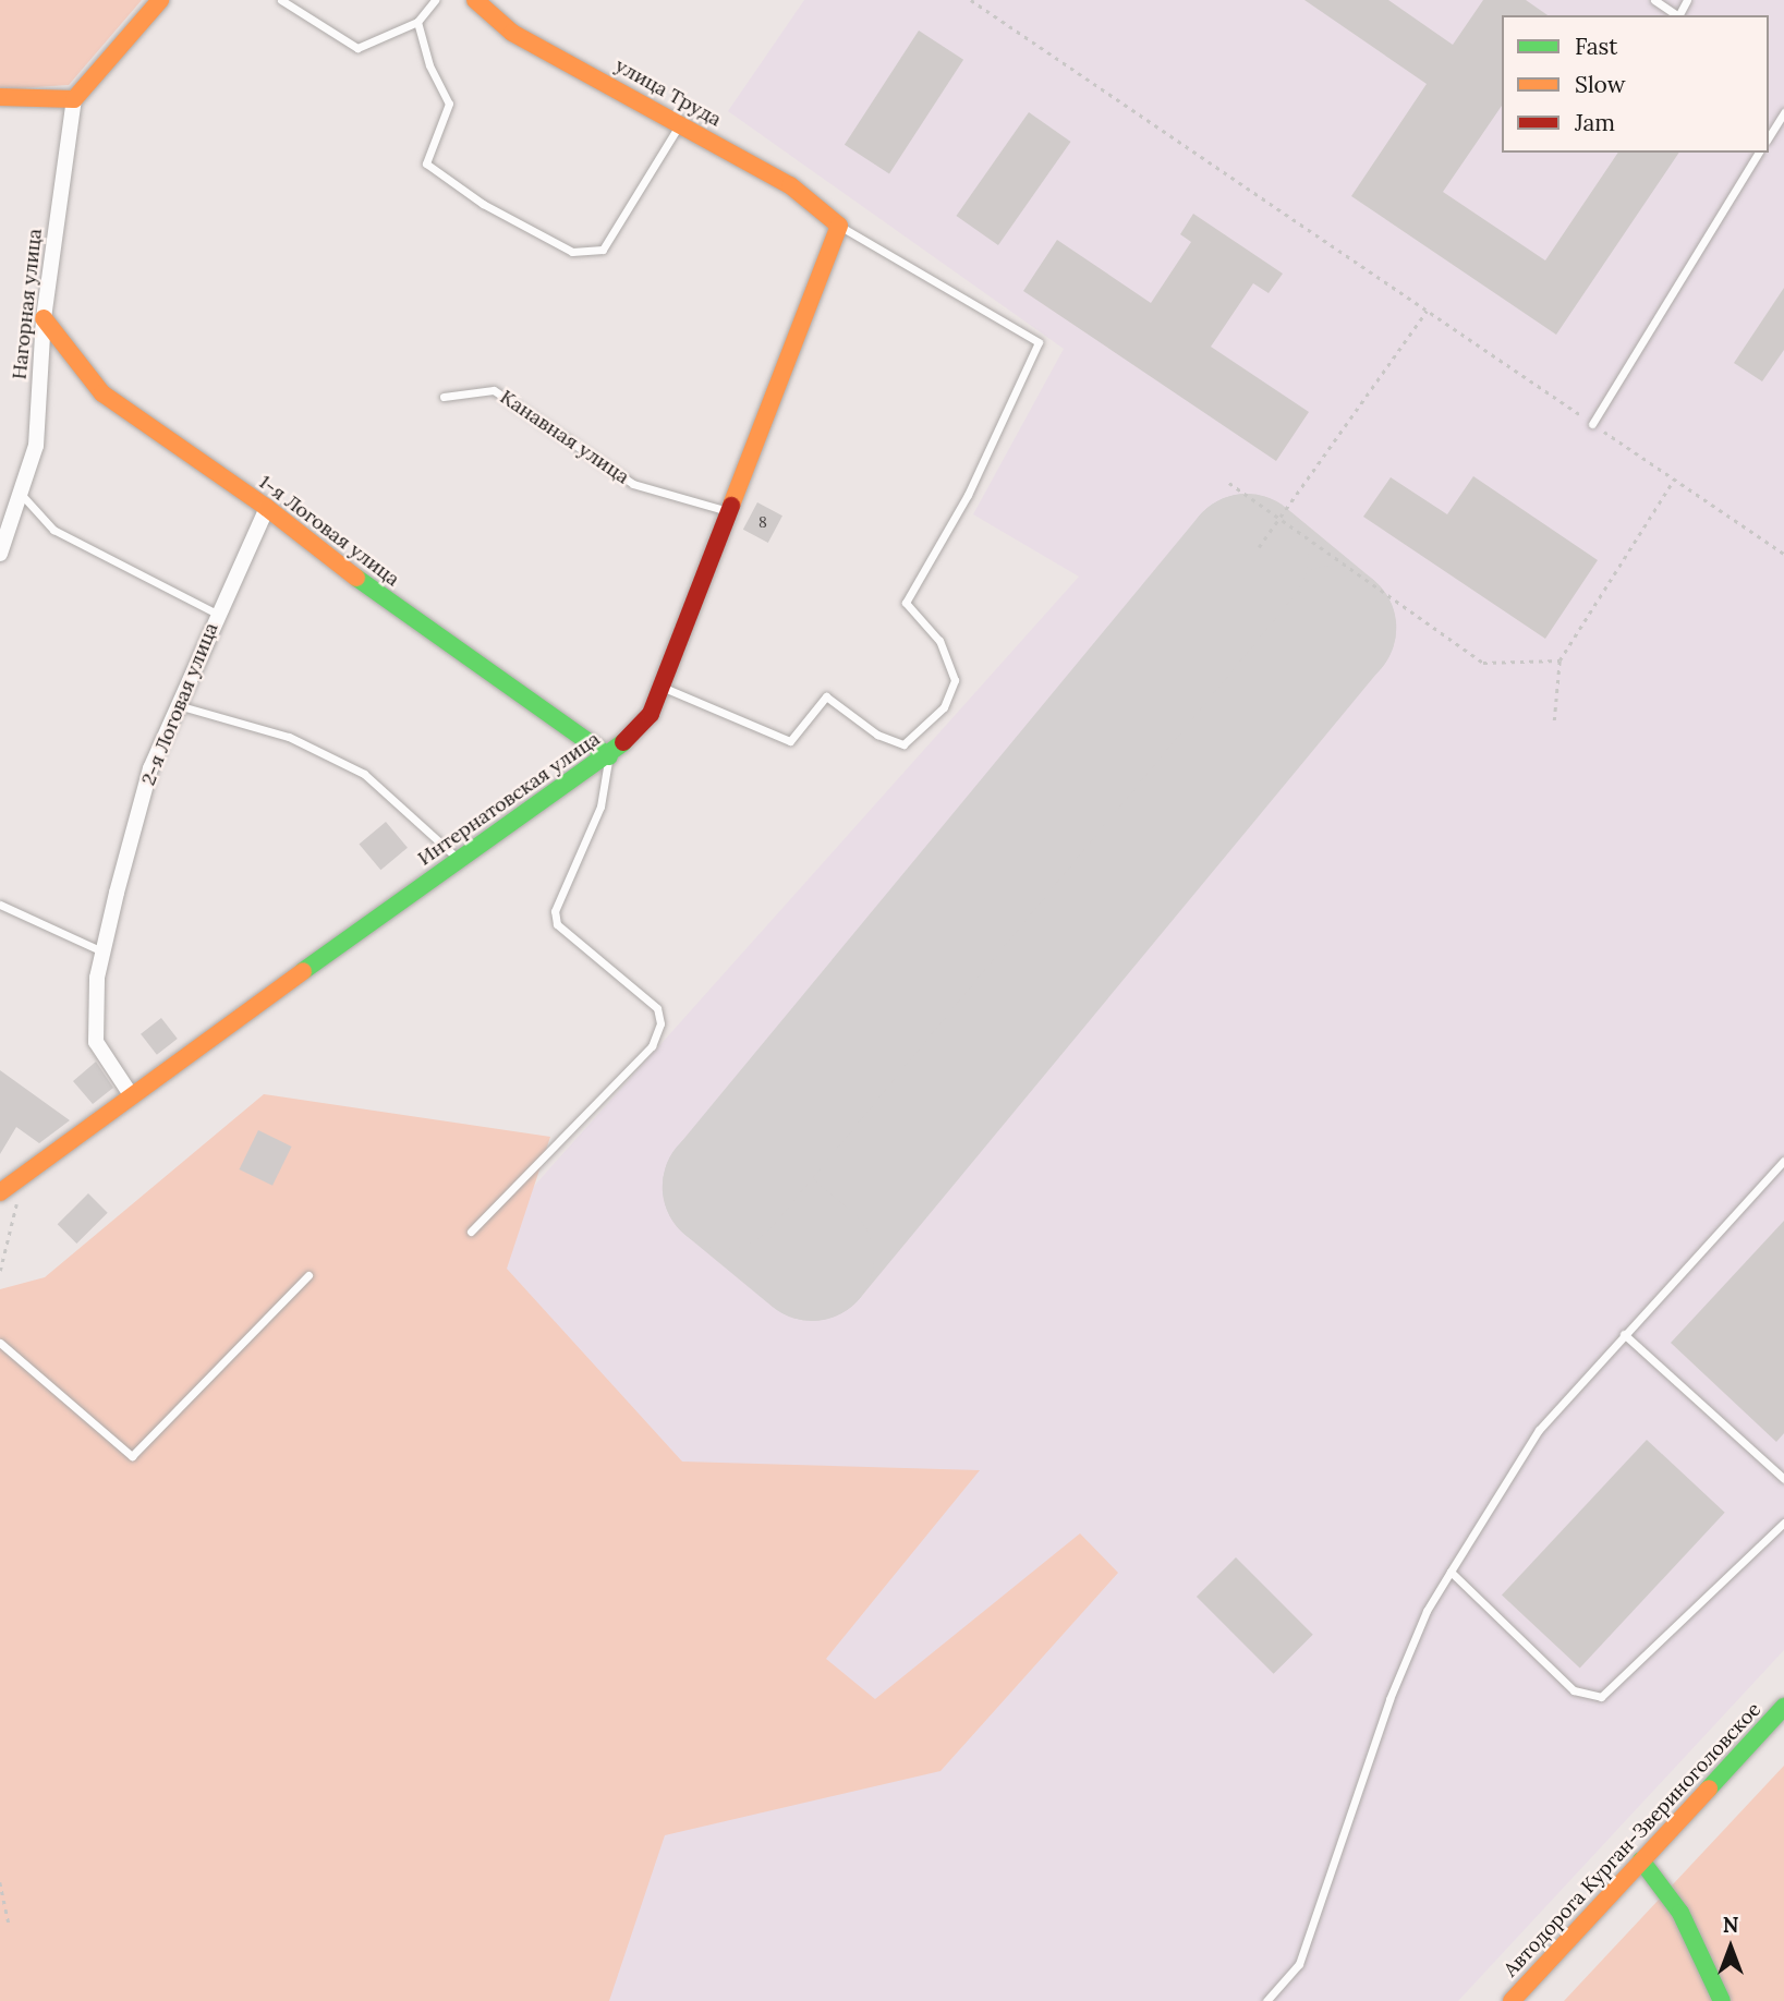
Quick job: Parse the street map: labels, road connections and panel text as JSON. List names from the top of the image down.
{
  "streets": {
    "street": [
      "улица Труда",
      "Нагорная улица",
      "1-я Логовая улица",
      "2-я Логовая улица",
      "Интернатовская улица",
      "Автодорога Курган-Звериноголовское"
    ],
    "lane": ["Канавная улица"]
  },
  "crossings": [
    ["улица Труда", "Интернатовская улица"],
    ["Нагорная улица", "1-я Логовая улица"],
    ["Канавная улица", "Интернатовская улица"],
    ["1-я Логовая улица", "2-я Логовая улица"],
    ["1-я Логовая улица", "Интернатовская улица"],
    ["2-я Логовая улица", "Интернатовская улица"]
  ],
  "house_numbers": ["8"],
  "legend": ["Fast", "Slow", "Jam"],
  "north": "top"
}
